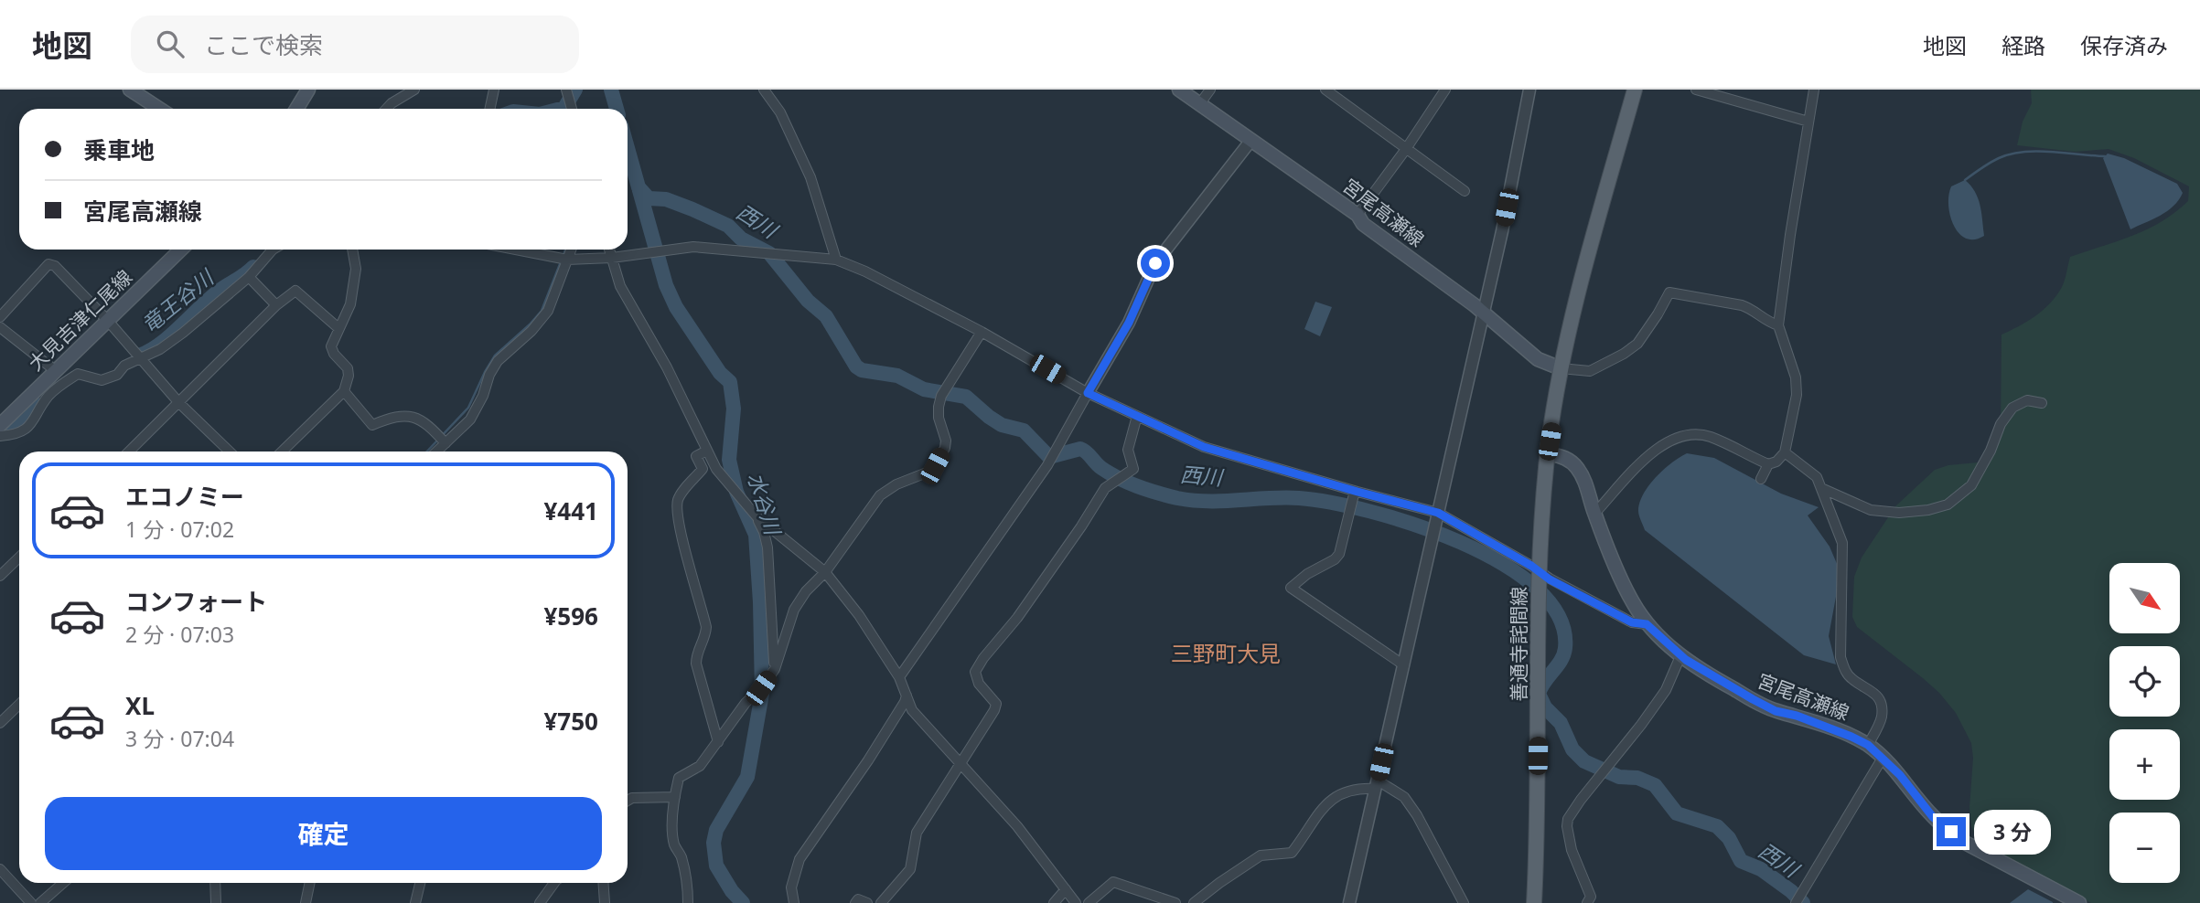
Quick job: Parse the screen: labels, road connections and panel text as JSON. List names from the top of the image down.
{
  "streets": {
    "main road": ["宮尾高瀬線", "大見吉津仁尾線", "善通寺詫間線"]
  },
  "crossings": [
    ["宮尾高瀬線", "善通寺詫間線"]
  ],
  "districts": ["三野町大見"],
  "water": ["西川", "竜王谷川", "水谷川"],
  "north": "bottom right",
  "page": {
    "header": "地図",
    "search": "ここで検索",
    "nav": ["地図", "経路", "保存済み"],
    "banner": ["乗車地", "宮尾高瀬線"],
    "list": [
      {
        "name": "エコノミー",
        "note": "1 分 · 07:02",
        "value": "¥441"
      },
      {
        "name": "コンフォート",
        "note": "2 分 · 07:03",
        "value": "¥596"
      },
      {
        "name": "XL",
        "note": "3 分 · 07:04",
        "value": "¥750"
      }
    ],
    "map_buttons": ["+", "−"],
    "buttons": "確定",
    "bubble": "3 分"
  }
}
